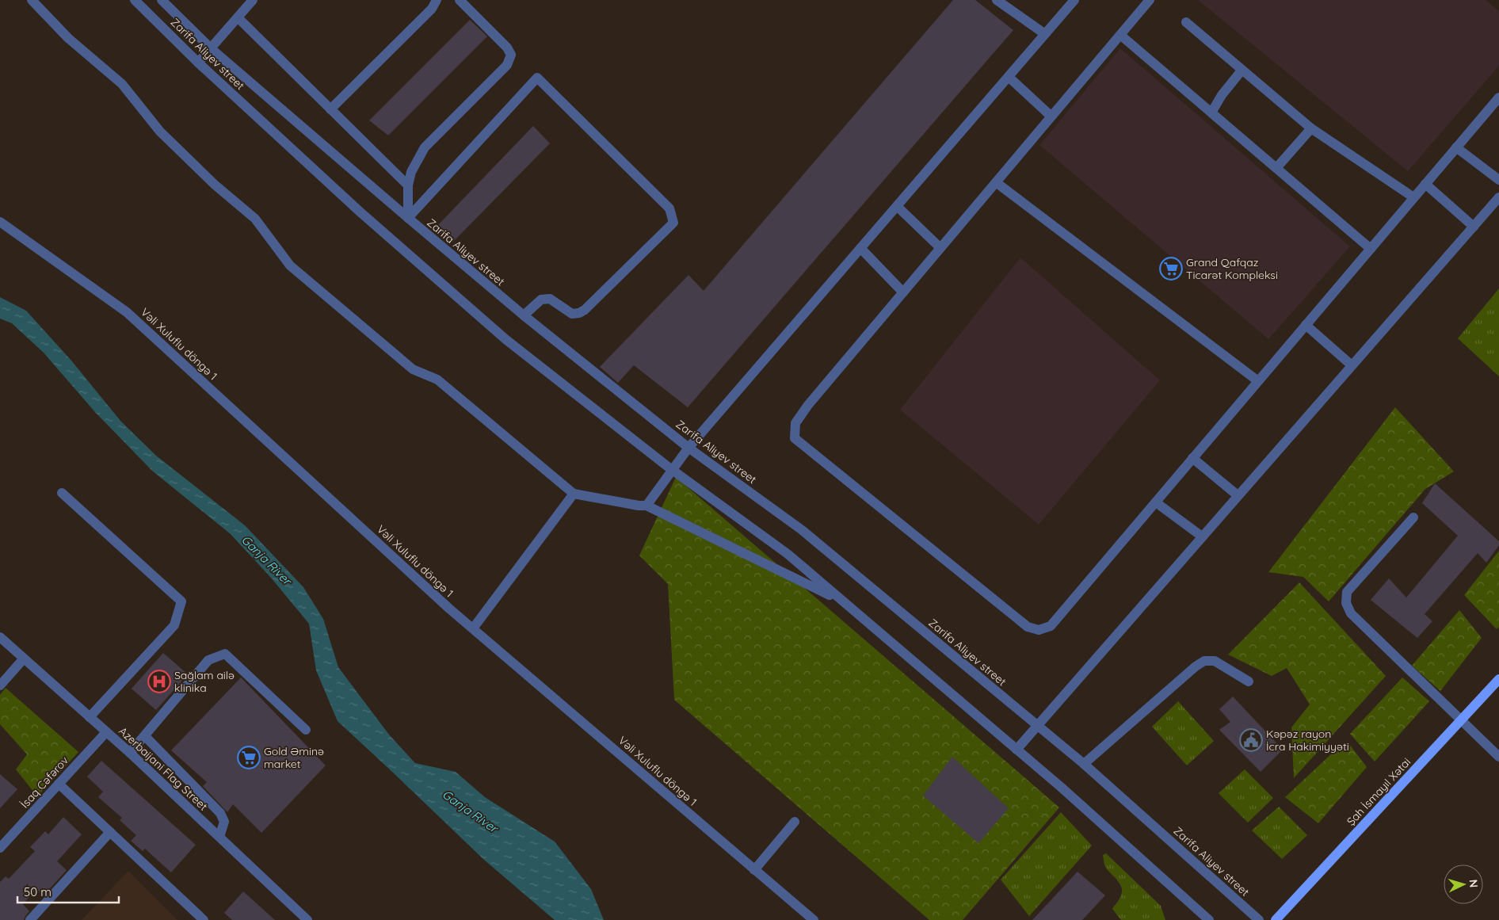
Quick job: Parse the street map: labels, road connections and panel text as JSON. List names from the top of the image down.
{
  "streets": {
    "main road": ["Şah İsmayıl Xətai"],
    "street": [
      "Zarifa Aliyev street",
      "Vəli Xuluflu döngə 1",
      "Azerbaijani Flag Street",
      "İsaq Cəfərov"
    ]
  },
  "crossings": [
    ["Azerbaijani Flag Street", "İsaq Cəfərov"]
  ],
  "water": ["Ganja River"],
  "places": {
    "supermarket": ["Grand Qafqaz Ticarət Kompleksi", "Gold Əminə market"],
    "hospital": ["Sağlam ailə klinika"],
    "public building": ["Kəpəz rayon İcra Hakimiyyəti"]
  },
  "scale_bar": "50 m",
  "north": "right"
}
